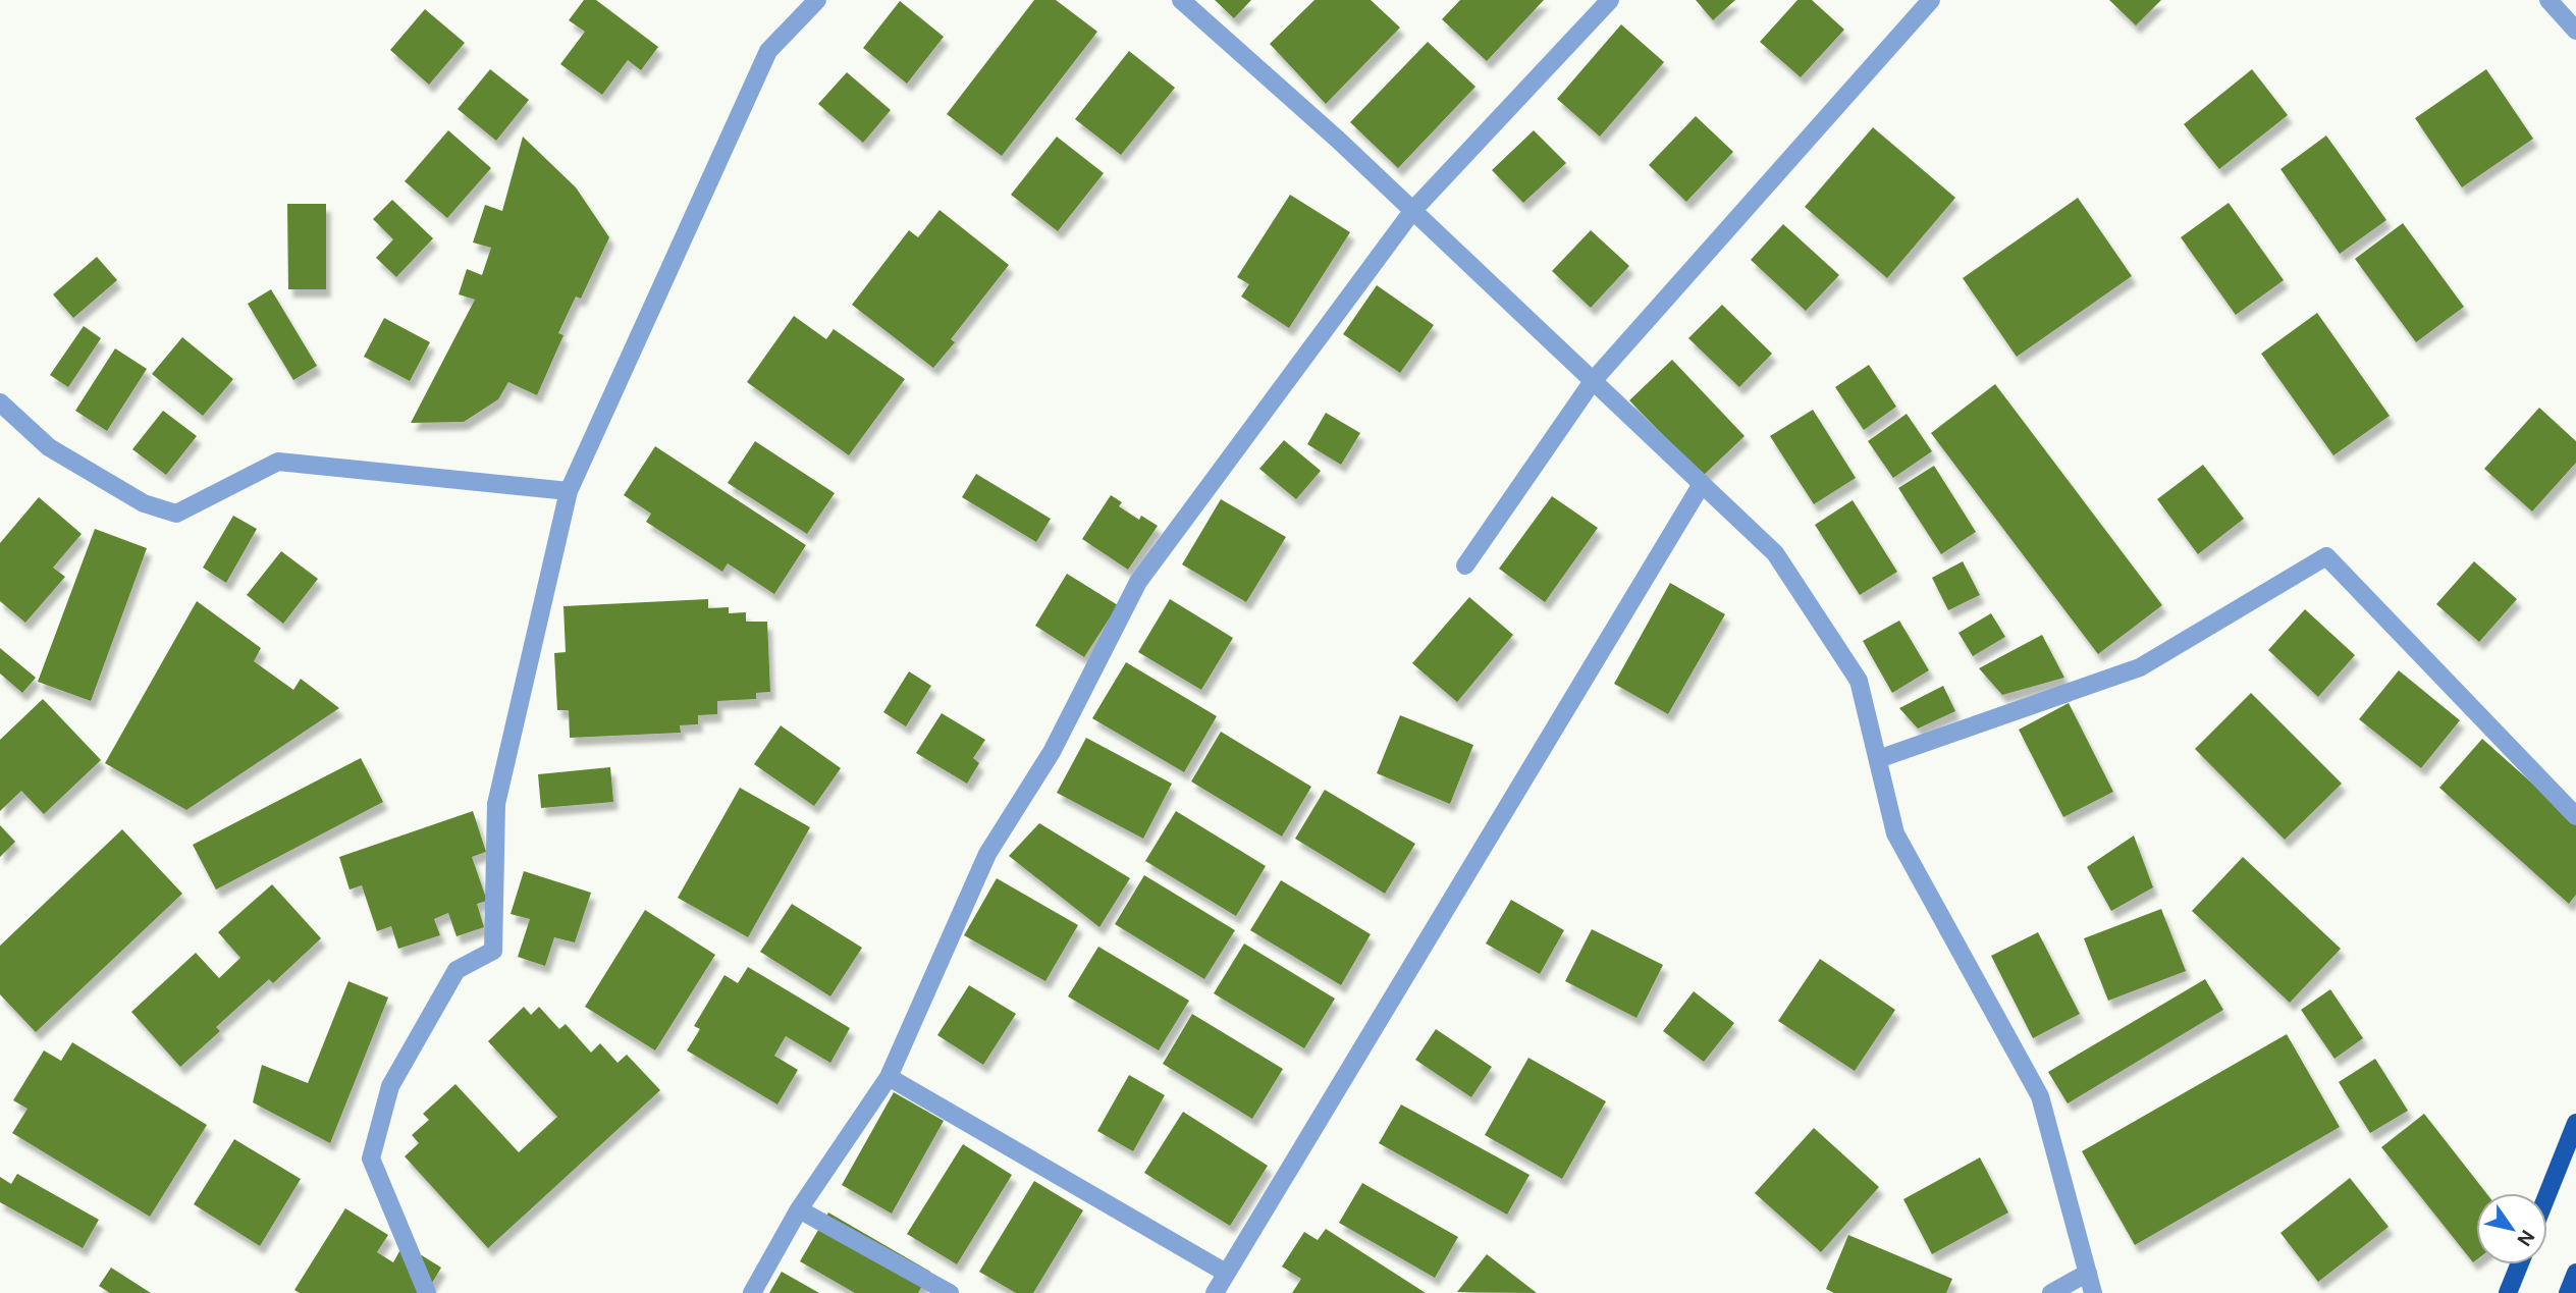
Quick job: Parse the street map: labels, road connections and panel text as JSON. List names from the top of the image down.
{
  "north": "bottom right"
}
